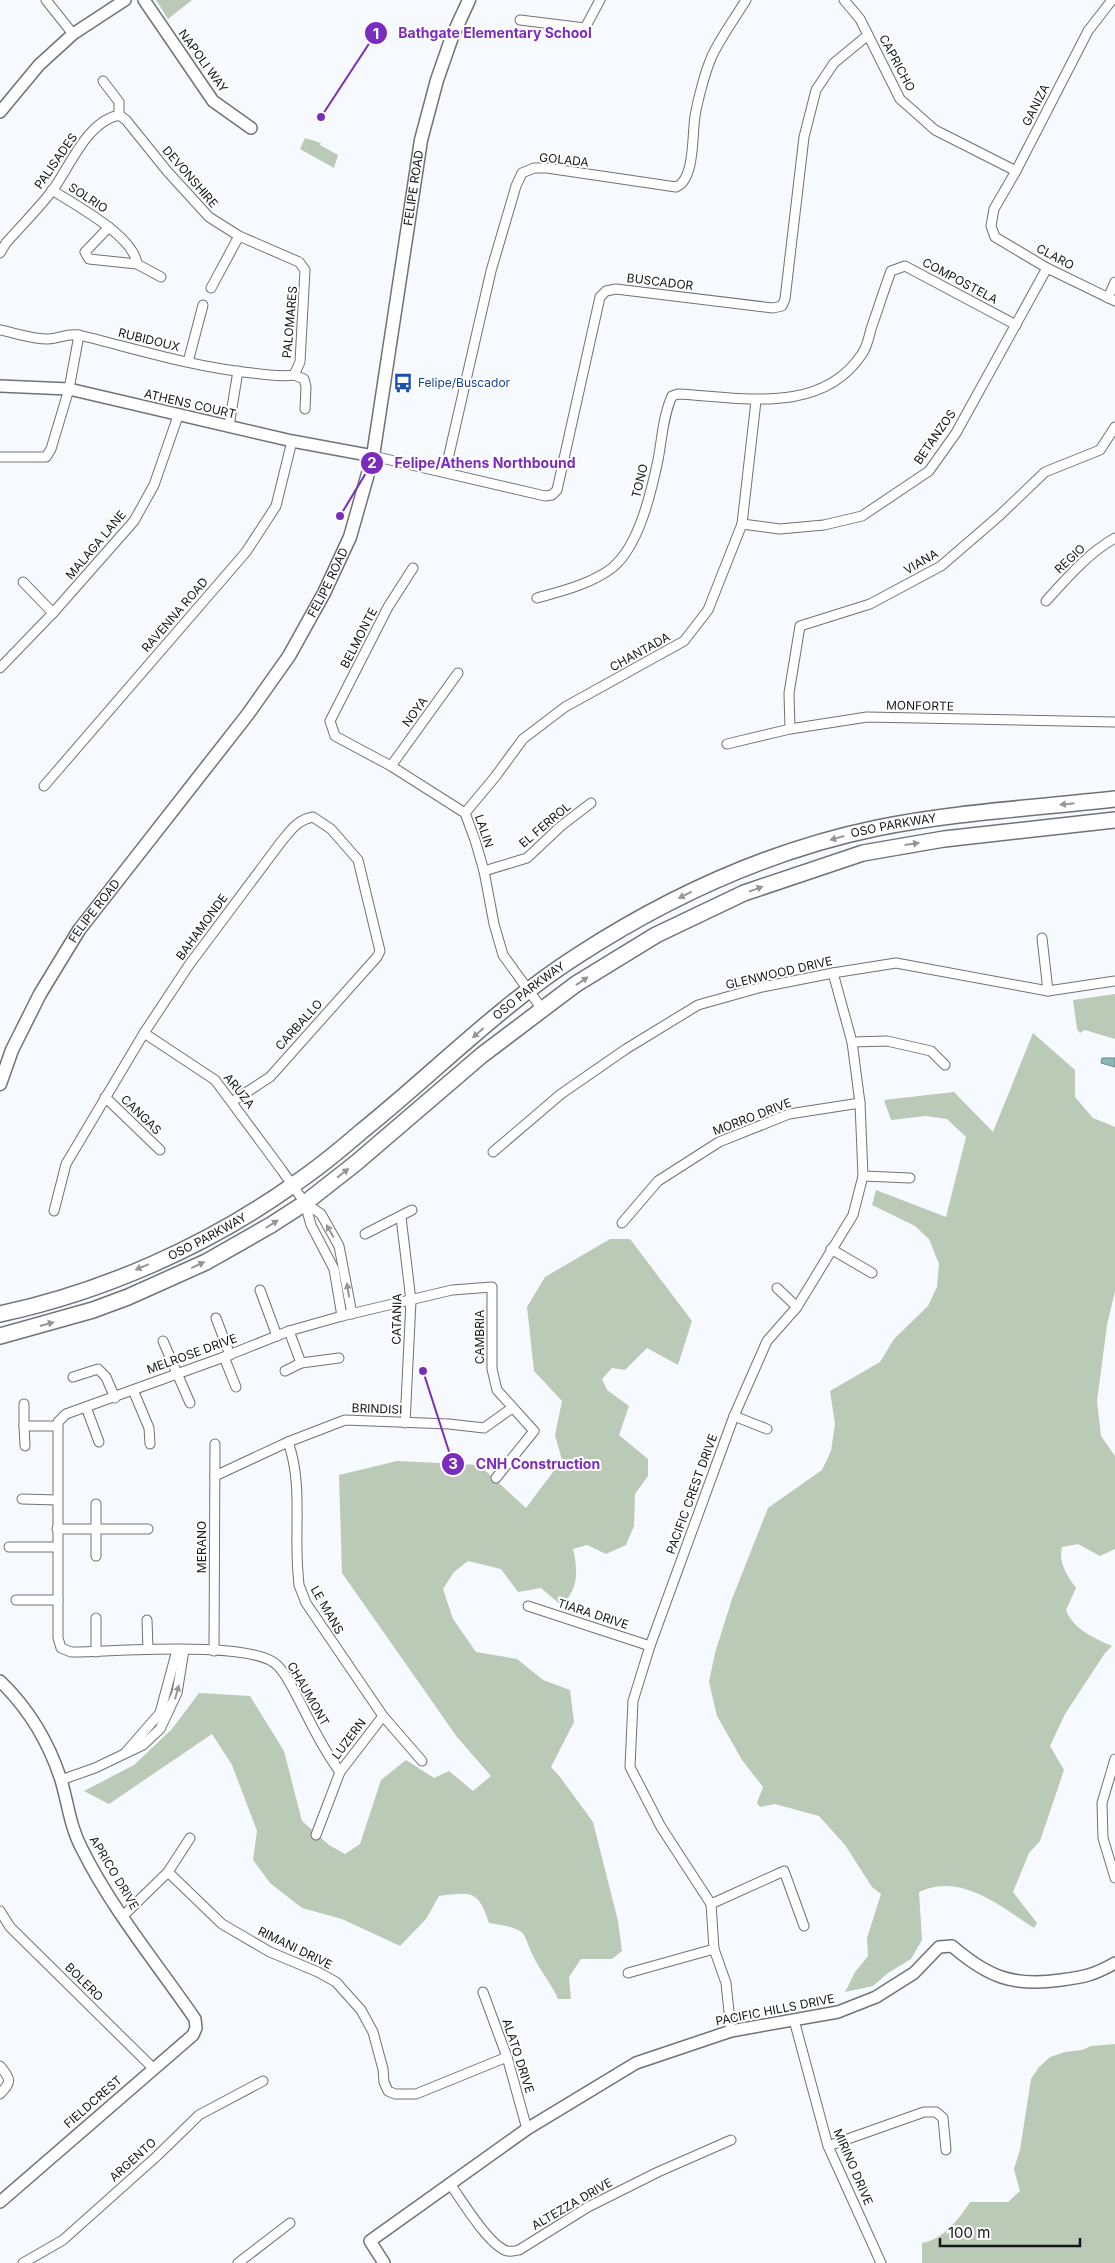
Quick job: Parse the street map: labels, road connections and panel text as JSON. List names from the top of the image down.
{
  "streets": {
    "main road": ["FELIPE ROAD", "OSO PARKWAY"],
    "street": [
      "NAPOLI WAY",
      "CAPRICHO",
      "GANIZA",
      "GOLADA",
      "PALISADES",
      "DEVONSHIRE",
      "SOLRIO",
      "CLARO",
      "COMPOSTELA",
      "BUSCADOR",
      "PALOMARES",
      "RUBIDOUX",
      "ATHENS COURT",
      "BETANZOS",
      "TONO",
      "MALAGA LANE",
      "REGIO",
      "VIANA",
      "RAVENNA ROAD",
      "BELMONTE",
      "CHANTADA",
      "MONFORTE",
      "NOYA",
      "EL FERROL",
      "LALIN",
      "BAHAMONDE",
      "GLENWOOD DRIVE",
      "CARBALLO",
      "ARUZA",
      "CANGAS",
      "MORRO DRIVE",
      "CATANIA",
      "CAMBRIA",
      "MELROSE DRIVE",
      "BRINDISI",
      "PACIFIC CREST DRIVE",
      "MERANO",
      "LE MANS",
      "TIARA DRIVE",
      "CHAUMONT",
      "LUZERN",
      "APRICO DRIVE",
      "RIMANI DRIVE",
      "BOLERO",
      "PACIFIC HILLS DRIVE",
      "ALATO DRIVE",
      "FIELDCREST",
      "ARGENTO",
      "MIRINO DRIVE",
      "ALTEZZA DRIVE"
    ]
  },
  "crossings": [
    ["CAPRICHO", "GANIZA"],
    ["CAPRICHO", "BUSCADOR"],
    ["GANIZA", "CLARO"],
    ["GOLADA", "BUSCADOR"],
    ["PALISADES", "DEVONSHIRE"],
    ["PALISADES", "SOLRIO"],
    ["DEVONSHIRE", "PALOMARES"],
    ["FELIPE ROAD", "BUSCADOR"],
    ["FELIPE ROAD", "ATHENS COURT"],
    ["CLARO", "BETANZOS"],
    ["COMPOSTELA", "BETANZOS"],
    ["COMPOSTELA", "TONO"],
    ["COMPOSTELA", "CHANTADA"],
    ["BUSCADOR", "ATHENS COURT"],
    ["PALOMARES", "RUBIDOUX"],
    ["ATHENS COURT", "MALAGA LANE"],
    ["ATHENS COURT", "RAVENNA ROAD"],
    ["BETANZOS", "CHANTADA"],
    ["TONO", "CHANTADA"],
    ["VIANA", "MONFORTE"],
    ["BELMONTE", "LALIN"],
    ["CHANTADA", "LALIN"],
    ["NOYA", "LALIN"],
    ["EL FERROL", "LALIN"],
    ["OSO PARKWAY", "LALIN"],
    ["OSO PARKWAY", "ARUZA"],
    ["BAHAMONDE", "CARBALLO"],
    ["BAHAMONDE", "ARUZA"],
    ["BAHAMONDE", "CANGAS"],
    ["GLENWOOD DRIVE", "PACIFIC CREST DRIVE"],
    ["CARBALLO", "ARUZA"],
    ["MORRO DRIVE", "PACIFIC CREST DRIVE"],
    ["CATANIA", "MELROSE DRIVE"],
    ["CATANIA", "BRINDISI"],
    ["CAMBRIA", "MELROSE DRIVE"],
    ["CAMBRIA", "BRINDISI"],
    ["BRINDISI", "MERANO"],
    ["BRINDISI", "LE MANS"],
    ["PACIFIC CREST DRIVE", "TIARA DRIVE"],
    ["PACIFIC CREST DRIVE", "PACIFIC HILLS DRIVE"],
    ["MERANO", "CHAUMONT"],
    ["LE MANS", "LUZERN"],
    ["CHAUMONT", "LUZERN"],
    ["APRICO DRIVE", "FIELDCREST"],
    ["RIMANI DRIVE", "ALATO DRIVE"],
    ["BOLERO", "FIELDCREST"],
    ["PACIFIC HILLS DRIVE", "ALATO DRIVE"],
    ["PACIFIC HILLS DRIVE", "MIRINO DRIVE"],
    ["PACIFIC HILLS DRIVE", "ALTEZZA DRIVE"]
  ],
  "places": {
    "other": ["Bathgate Elementary School", "Felipe/Athens Northbound", "CNH Construction"],
    "bus stop": ["Felipe/Buscador"]
  },
  "scale_bar": "100 m"
}
